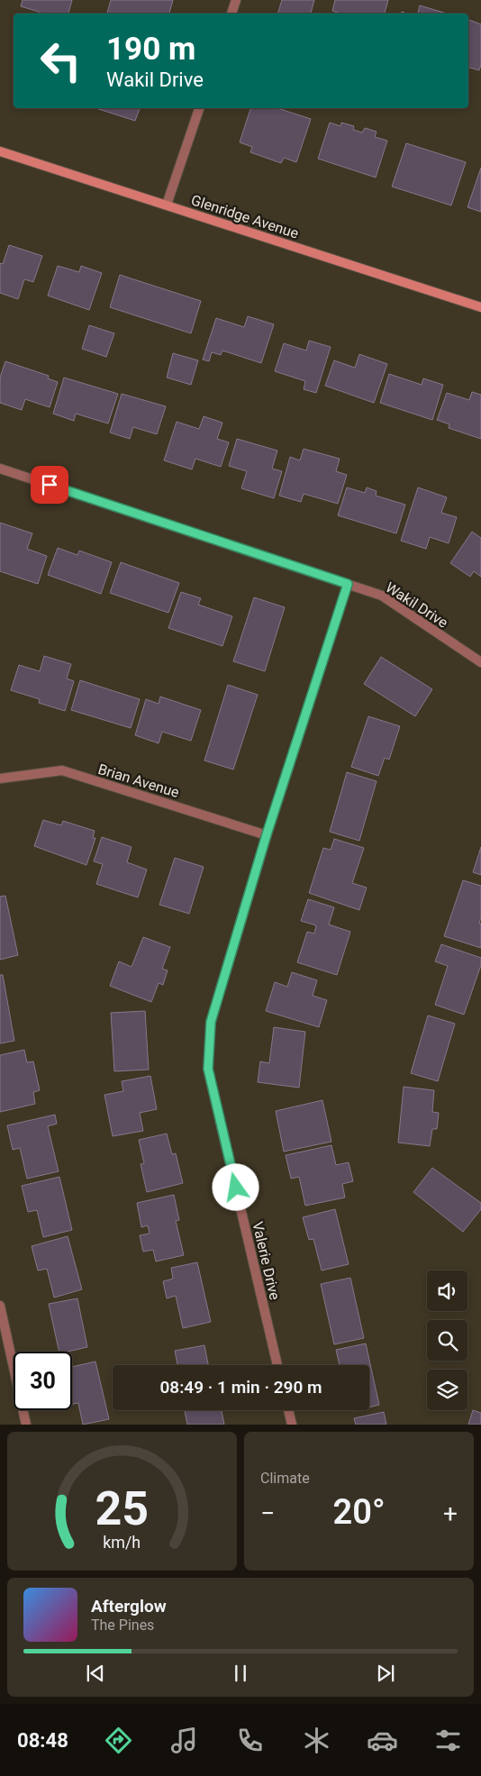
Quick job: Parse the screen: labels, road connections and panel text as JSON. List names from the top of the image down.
{
  "streets": {
    "main road": ["Glenridge Avenue"],
    "street": ["Wakil Drive", "Brian Avenue", "Valerie Drive"]
  },
  "crossings": [
    ["Wakil Drive", "Valerie Drive"],
    ["Brian Avenue", "Valerie Drive"]
  ],
  "page": {
    "turn": ["190 m", "Wakil Drive"],
    "limit": "30",
    "trip": "08:49 · 1 min · 290 m",
    "tile": "Climate",
    "heat": ["−", "20°", "+"],
    "song": ["Afterglow", "The Pines"],
    "tabs": "08:48",
    "gauge": ["25", "km/h"]
  }
}
